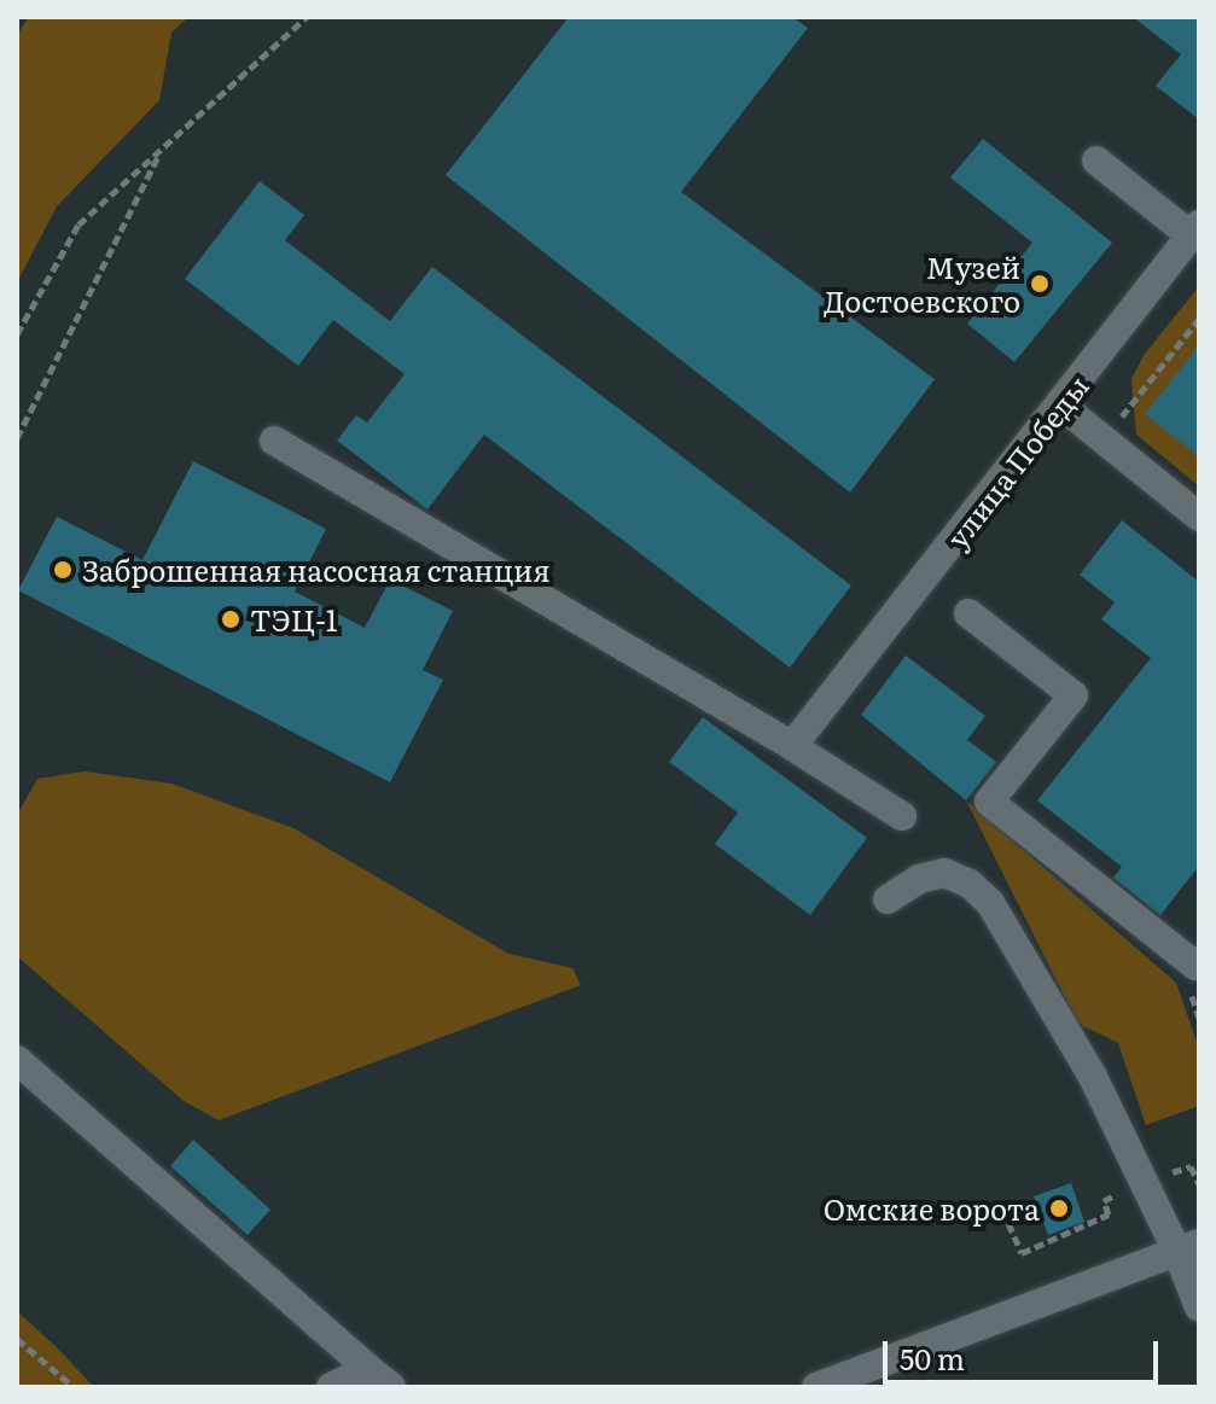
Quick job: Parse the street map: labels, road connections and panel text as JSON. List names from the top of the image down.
{
  "streets": {
    "street": ["улица Победы"]
  },
  "places": [
    "Музей Достоевского",
    "Заброшенная насосная станция",
    "ТЭЦ-1",
    "Омские ворота"
  ],
  "scale_bar": "50 m"
}
